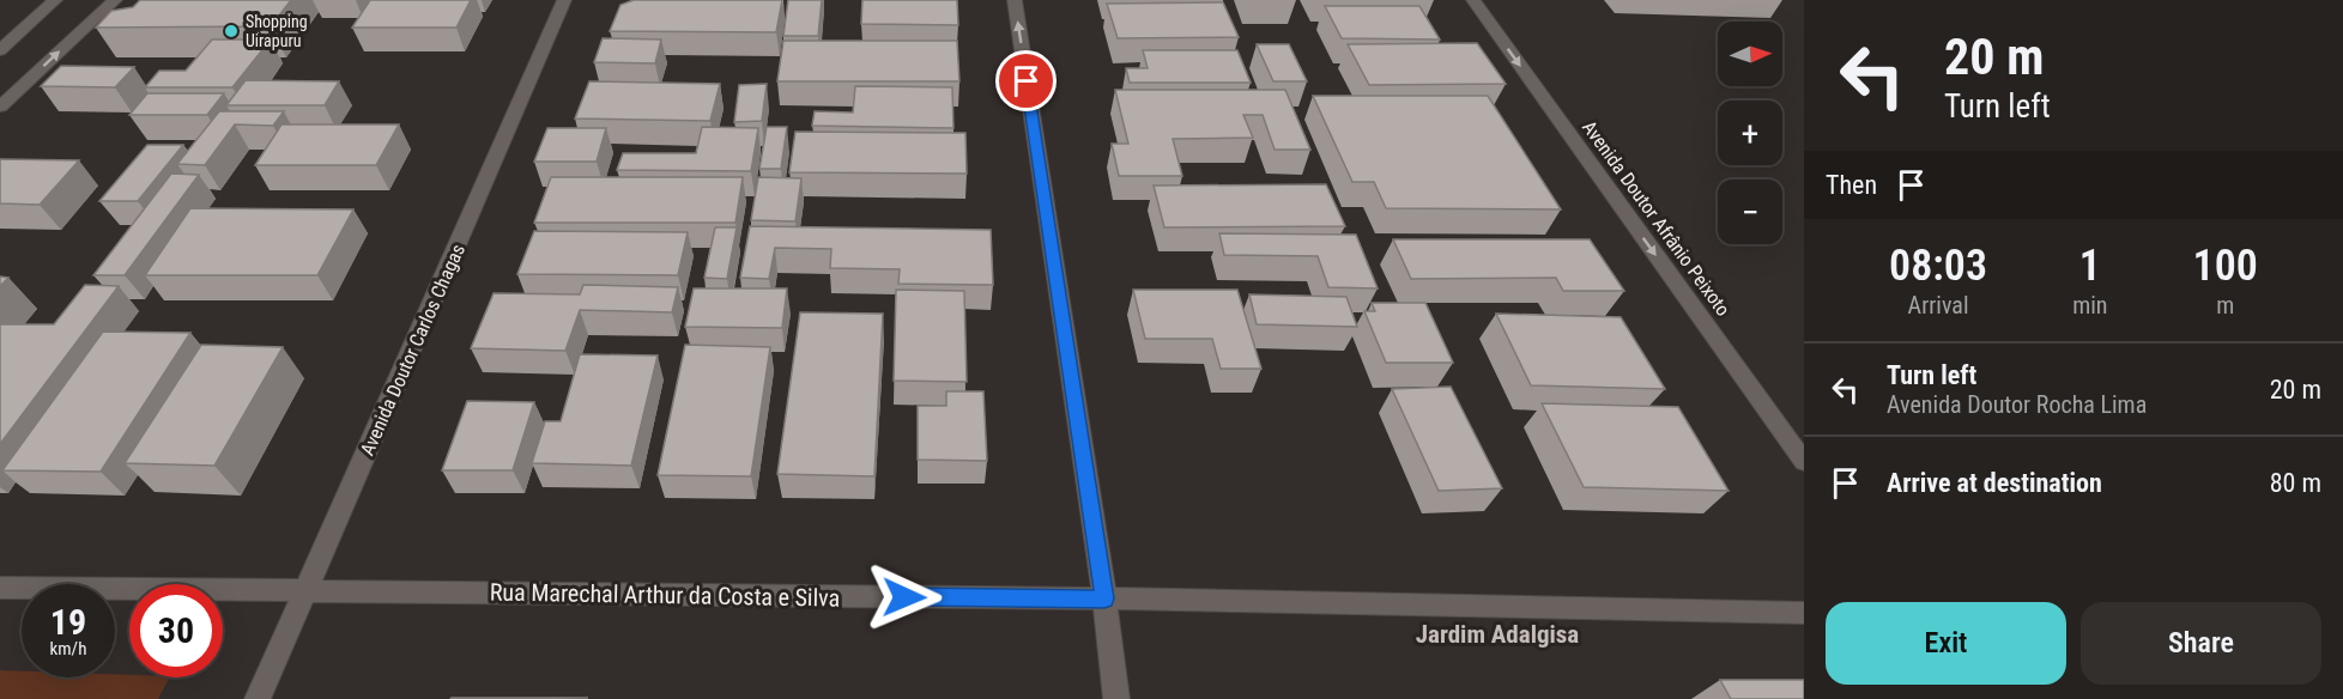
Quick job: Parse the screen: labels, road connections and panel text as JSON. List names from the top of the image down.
{
  "streets": {
    "street": ["Avenida Doutor Afrânio Peixoto", "Avenida Doutor Carlos Chagas", "Rua Marechal Arthur da Costa e Silva"]
  },
  "crossings": [
    ["Avenida Doutor Carlos Chagas", "Rua Marechal Arthur da Costa e Silva"]
  ],
  "one_way": ["Avenida Doutor Afrânio Peixoto"],
  "districts": ["Jardim Adalgisa"],
  "places": ["Shopping Uirapuru"],
  "north": "right",
  "page": {
    "turn": ["20 m", "Turn left"],
    "map_buttons": ["+", "−"],
    "then": "Then",
    "eta": [
      "08:03",
      "Arrival",
      "1",
      "min",
      "100",
      "m"
    ],
    "list": [
      {
        "name": "Turn left",
        "note": "Avenida Doutor Rocha Lima",
        "value": "20 m"
      },
      {
        "name": "Arrive at destination",
        "value": "80 m"
      }
    ],
    "speed": "19 km/h",
    "limit": "30",
    "buttons": ["Exit", "Share"]
  }
}
